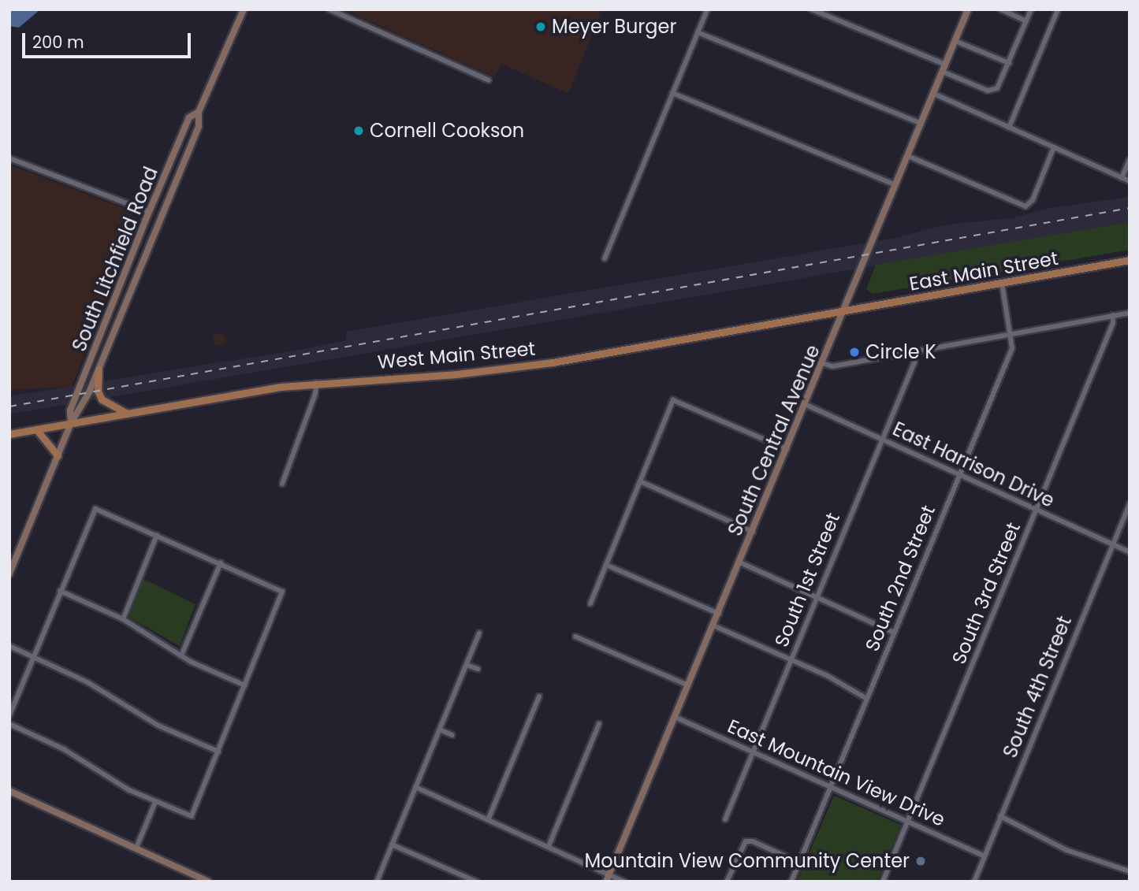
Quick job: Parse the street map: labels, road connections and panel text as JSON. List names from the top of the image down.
{
  "streets": {
    "main road": [
      "South Litchfield Road",
      "East Main Street",
      "West Main Street",
      "South Central Avenue"
    ],
    "street": [
      "East Harrison Drive",
      "South 2nd Street",
      "South 1st Street",
      "South 3rd Street",
      "South 4th Street",
      "East Mountain View Drive"
    ]
  },
  "crossings": [
    ["South Litchfield Road", "West Main Street"],
    ["East Main Street", "West Main Street"],
    ["East Main Street", "South Central Avenue"],
    ["East Main Street", "South 2nd Street"],
    ["West Main Street", "South Central Avenue"],
    ["South Central Avenue", "East Harrison Drive"],
    ["South Central Avenue", "East Mountain View Drive"],
    ["East Harrison Drive", "South 2nd Street"],
    ["East Harrison Drive", "South 1st Street"],
    ["East Harrison Drive", "South 3rd Street"],
    ["East Harrison Drive", "South 4th Street"],
    ["South 2nd Street", "East Mountain View Drive"],
    ["South 1st Street", "East Mountain View Drive"],
    ["South 3rd Street", "East Mountain View Drive"],
    ["South 4th Street", "East Mountain View Drive"]
  ],
  "places": [
    "Meyer Burger",
    "Cornell Cookson",
    "Circle K",
    "Mountain View Community Center"
  ],
  "scale_bar": "200 m"
}
